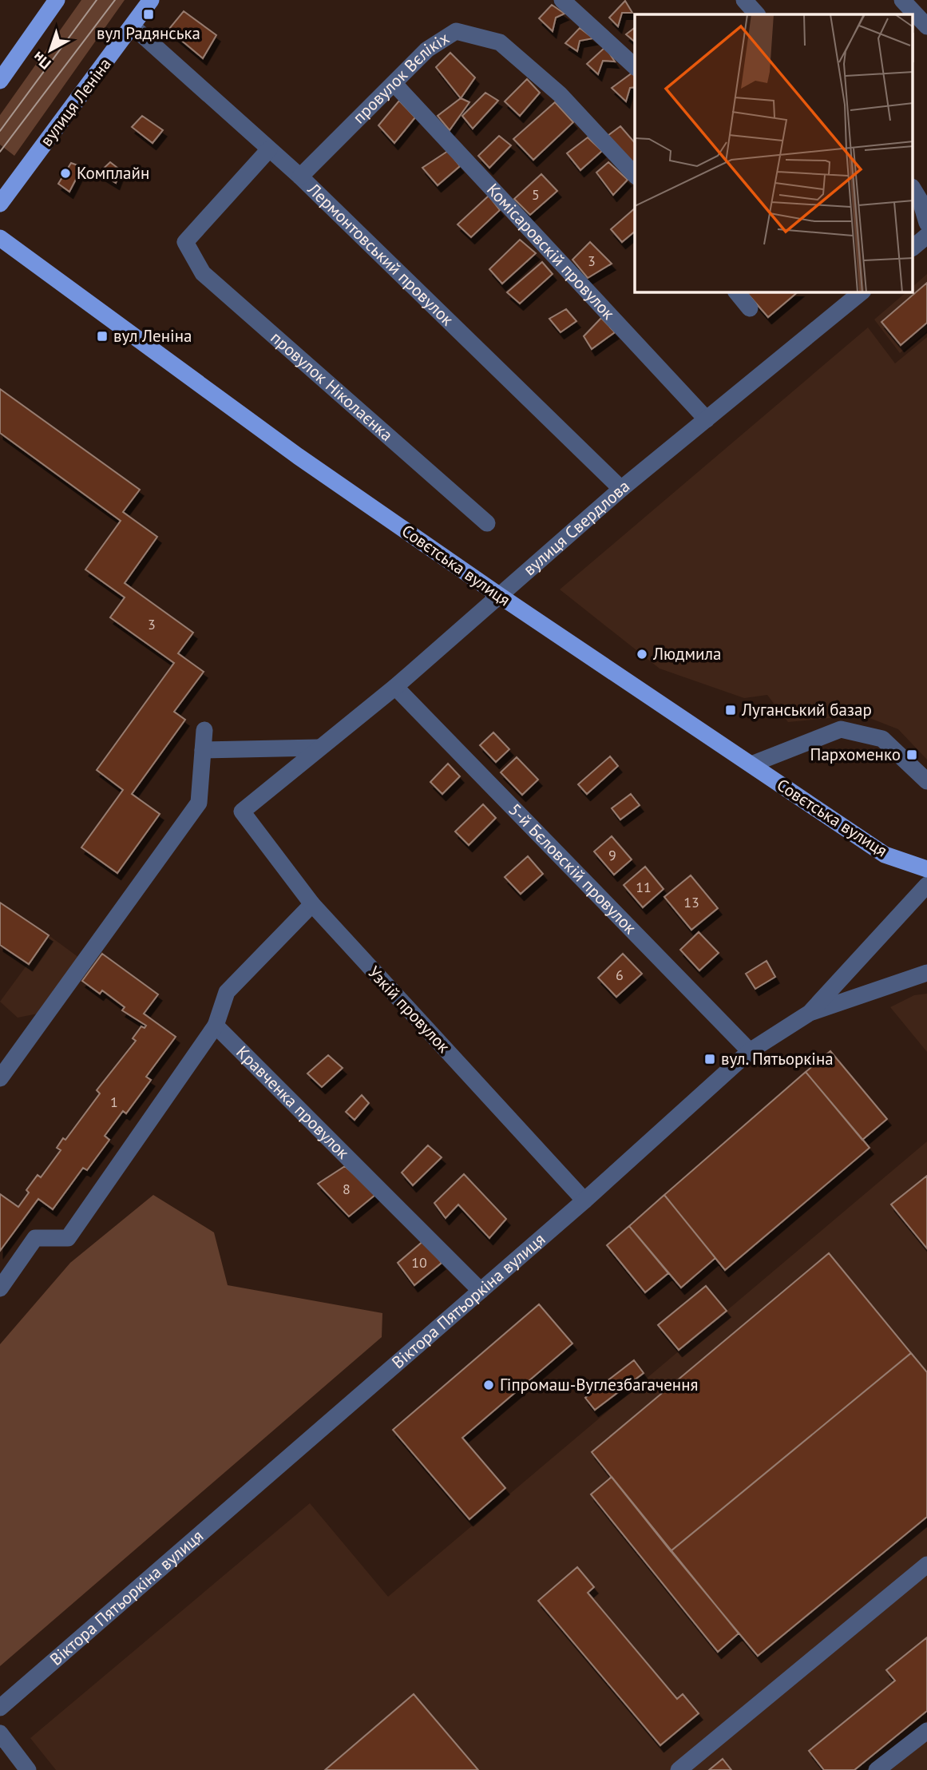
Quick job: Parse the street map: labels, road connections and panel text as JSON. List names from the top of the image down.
{
  "streets": {
    "main road": ["вулиця Леніна", "Совєтська вулиця"],
    "street": [
      "провулок Вєлікіх",
      "Комісаровскій провулок",
      "Лермонтовський провулок",
      "провулок Ніколаєнка",
      "вулиця Свердлова",
      "5-й Бєловскій провулок",
      "Узкій провулок",
      "Кравченка провулок",
      "Віктора Пятьоркіна вулиця"
    ]
  },
  "crossings": [
    ["провулок Вєлікіх", "Комісаровскій провулок"],
    ["провулок Вєлікіх", "Лермонтовський провулок"],
    ["вулиця Леніна", "Лермонтовський провулок"],
    ["Комісаровскій провулок", "вулиця Свердлова"],
    ["Лермонтовський провулок", "провулок Ніколаєнка"],
    ["Лермонтовський провулок", "вулиця Свердлова"],
    ["вулиця Свердлова", "Совєтська вулиця"],
    ["вулиця Свердлова", "5-й Бєловскій провулок"],
    ["вулиця Свердлова", "Узкій провулок"],
    ["5-й Бєловскій провулок", "Віктора Пятьоркіна вулиця"],
    ["Узкій провулок", "Віктора Пятьоркіна вулиця"],
    ["Кравченка провулок", "Віктора Пятьоркіна вулиця"]
  ],
  "places": {
    "transit": [
      "вул Радянська",
      "вул Леніна",
      "Луганський базар",
      "Пархоменко",
      "вул. Пятьоркіна"
    ],
    "other": ["Комплайн", "Людмила", "Гіпромаш-Вуглезбагачення"]
  },
  "house_numbers": [
    "5",
    "3",
    "3",
    "9",
    "11",
    "13",
    "6",
    "1",
    "8",
    "10"
  ],
  "north": "bottom left"
}
